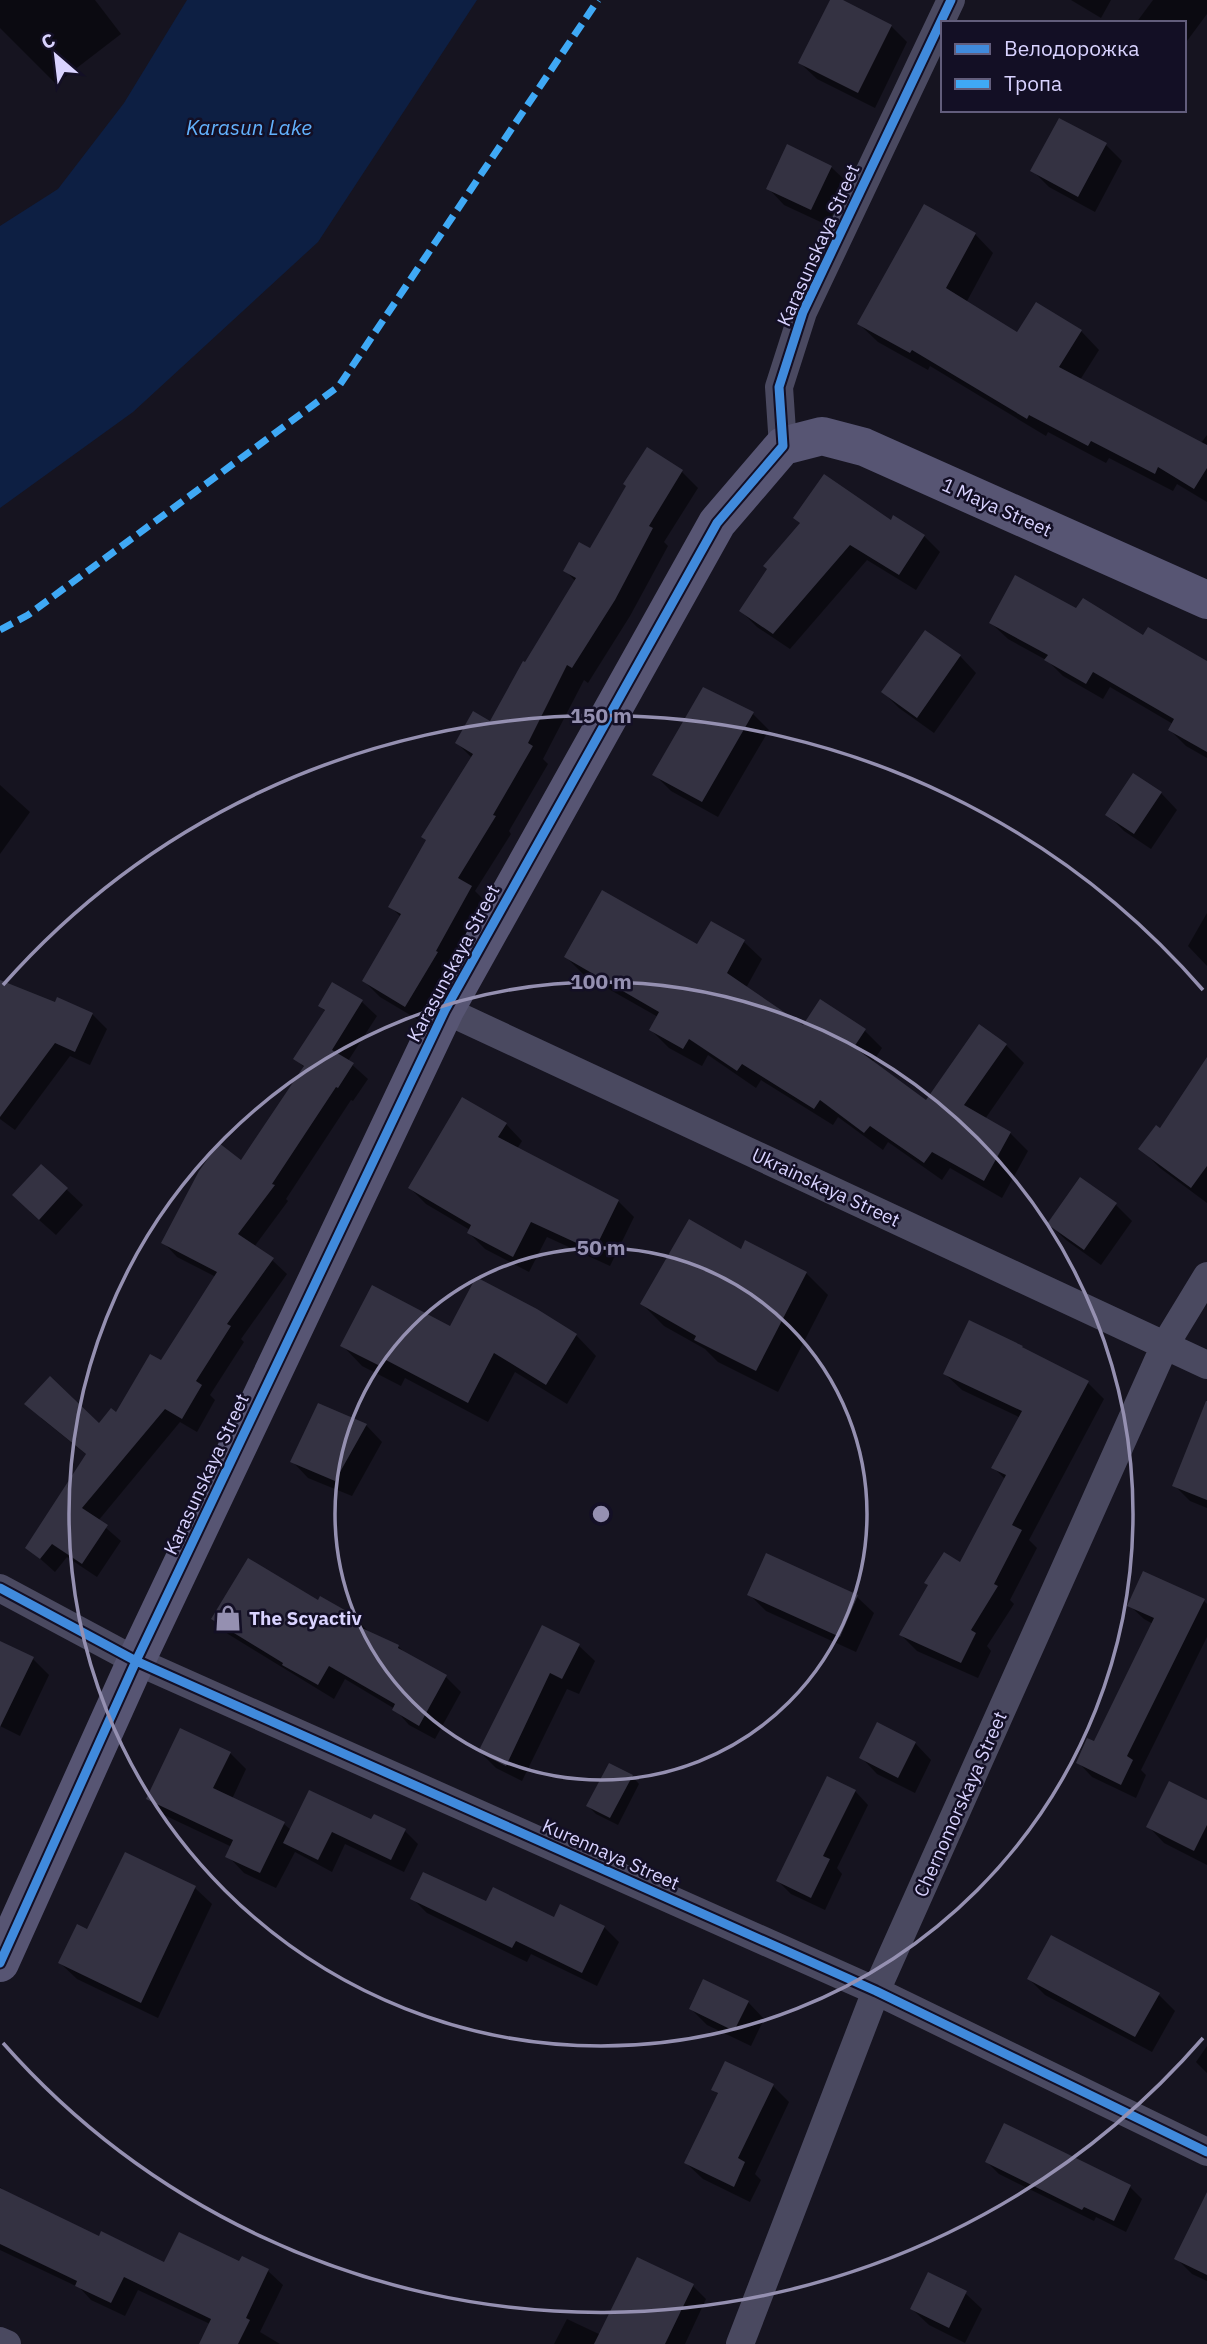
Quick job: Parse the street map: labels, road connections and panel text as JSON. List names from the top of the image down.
{
  "streets": {
    "street": [
      "Karasunskaya Street",
      "1 Maya Street",
      "Ukrainskaya Street",
      "Chernomorskaya Street",
      "Kurennaya Street"
    ]
  },
  "crossings": [
    ["Karasunskaya Street", "1 Maya Street"],
    ["Karasunskaya Street", "Ukrainskaya Street"],
    ["Karasunskaya Street", "Kurennaya Street"],
    ["Ukrainskaya Street", "Chernomorskaya Street"],
    ["Chernomorskaya Street", "Kurennaya Street"]
  ],
  "water": ["Karasun Lake"],
  "places": {
    "shop": ["The Scyactiv"]
  },
  "legend": ["Велодорожка", "Тропа"],
  "north": "top left",
  "rings": ["150 m", "100 m", "50 m"]
}
